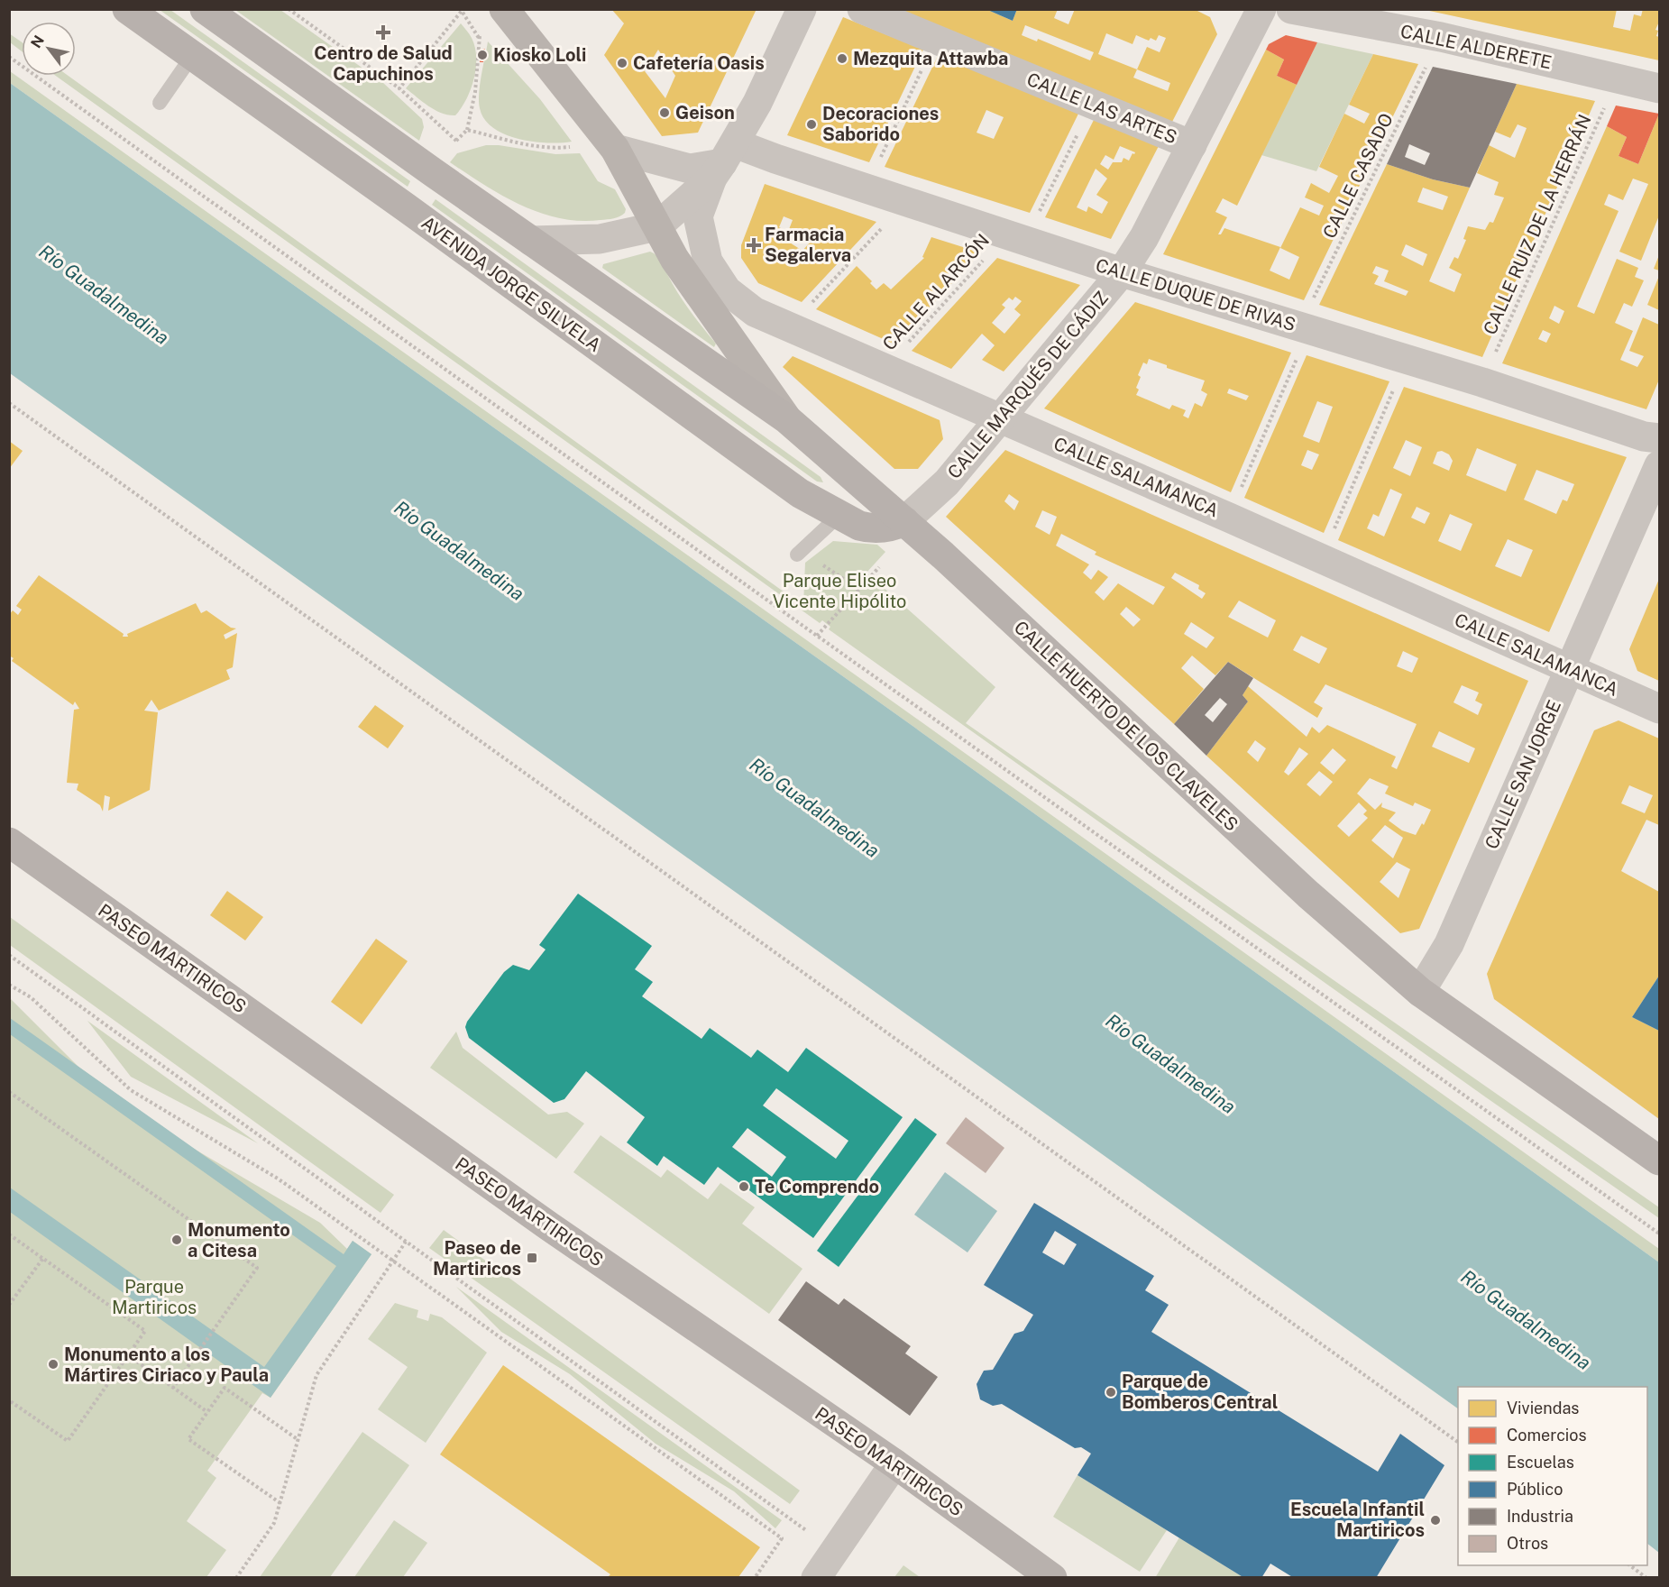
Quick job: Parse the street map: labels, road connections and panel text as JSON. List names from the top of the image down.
{
  "streets": {
    "main road": ["AVENIDA JORGE SILVELA", "CALLE HUERTO DE LOS CLAVELES", "PASEO MARTIRICOS"],
    "street": [
      "CALLE ALDERETE",
      "CALLE LAS ARTES",
      "CALLE DUQUE DE RIVAS",
      "CALLE MARQUÉS DE CÁDIZ",
      "CALLE SALAMANCA",
      "CALLE SAN JORGE"
    ],
    "path": ["CALLE CASADO", "CALLE RUIZ DE LA HERRÁN", "CALLE ALARCÓN"]
  },
  "crossings": [
    ["CALLE ALDERETE", "CALLE CASADO"],
    ["CALLE ALDERETE", "CALLE RUIZ DE LA HERRÁN"],
    ["CALLE LAS ARTES", "CALLE ALARCÓN"],
    ["CALLE LAS ARTES", "CALLE MARQUÉS DE CÁDIZ"],
    ["CALLE CASADO", "CALLE DUQUE DE RIVAS"],
    ["CALLE CASADO", "CALLE SALAMANCA"],
    ["CALLE RUIZ DE LA HERRÁN", "CALLE DUQUE DE RIVAS"],
    ["AVENIDA JORGE SILVELA", "CALLE MARQUÉS DE CÁDIZ"],
    ["AVENIDA JORGE SILVELA", "CALLE HUERTO DE LOS CLAVELES"],
    ["CALLE ALARCÓN", "CALLE DUQUE DE RIVAS"],
    ["CALLE ALARCÓN", "CALLE SALAMANCA"],
    ["CALLE DUQUE DE RIVAS", "CALLE MARQUÉS DE CÁDIZ"],
    ["CALLE DUQUE DE RIVAS", "CALLE SALAMANCA"],
    ["CALLE MARQUÉS DE CÁDIZ", "CALLE SALAMANCA"],
    ["CALLE MARQUÉS DE CÁDIZ", "CALLE HUERTO DE LOS CLAVELES"],
    ["CALLE SALAMANCA", "CALLE SAN JORGE"],
    ["CALLE HUERTO DE LOS CLAVELES", "CALLE SAN JORGE"]
  ],
  "water": ["Río Guadalmedina"],
  "parks": ["Parque Eliseo Vicente Hipólito", "Parque Martiricos"],
  "places": {
    "health": ["Centro de Salud Capuchinos", "Farmacia Segalerva"],
    "other": [
      "Kiosko Loli",
      "Mezquita Attawba",
      "Cafetería Oasis",
      "Geison",
      "Decoraciones Saborido",
      "Te Comprendo",
      "Monumento a Citesa",
      "Monumento a los Mártires Ciriaco y Paula",
      "Parque de Bomberos Central",
      "Escuela Infantil Martiricos"
    ],
    "transit": ["Paseo de Martiricos"]
  },
  "legend": [
    "Viviendas",
    "Comercios",
    "Escuelas",
    "Público",
    "Industria",
    "Otros"
  ],
  "north": "top left"
}
